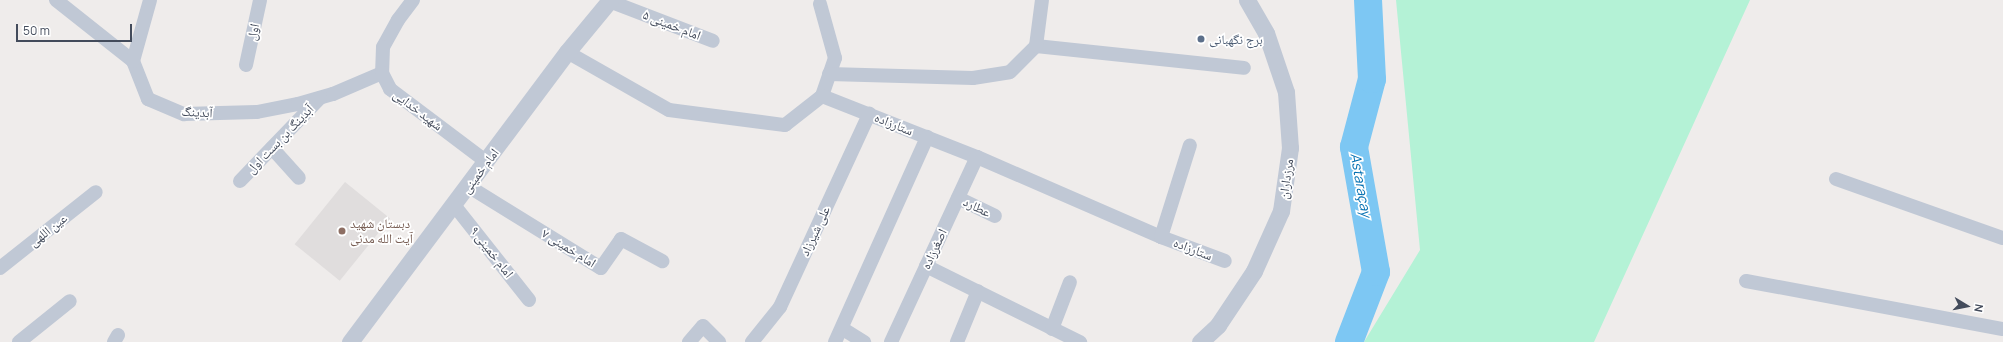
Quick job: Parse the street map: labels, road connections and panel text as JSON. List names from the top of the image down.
{
  "streets": {
    "street": [
      "امام خمینی ۵",
      "اول",
      "شهید خدایی",
      "آبدینگ",
      "ستارزاده",
      "آبدینگ بن بست اول",
      "امام خمینی",
      "مرزداران",
      "عطارد",
      "عین اللهی",
      "علی شیرزاد",
      "امام خمینی ۷",
      "اصغرزاده",
      "امام خمینی ۹"
    ]
  },
  "crossings": [
    ["امام خمینی ۵", "امام خمینی"],
    ["شهید خدایی", "آبدینگ"],
    ["شهید خدایی", "امام خمینی"],
    ["آبدینگ", "آبدینگ بن بست اول"],
    ["ستارزاده", "علی شیرزاد"],
    ["ستارزاده", "اصغرزاده"],
    ["امام خمینی", "امام خمینی ۷"],
    ["امام خمینی", "امام خمینی ۹"],
    ["عطارد", "اصغرزاده"]
  ],
  "water": ["Astaraçay"],
  "places": ["برج نگهبانی", "دبستان شهید آیت الله مدنی"],
  "scale_bar": "50 m",
  "north": "right"
}
